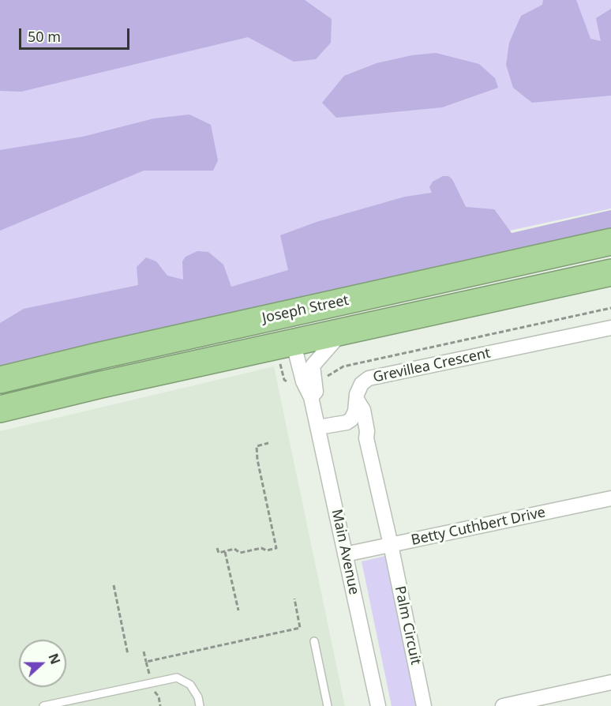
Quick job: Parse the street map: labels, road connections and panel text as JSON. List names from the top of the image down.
{
  "streets": {
    "highway": ["Joseph Street"],
    "street": [
      "Grevillea Crescent",
      "Betty Cuthbert Drive",
      "Main Avenue",
      "Palm Circuit"
    ]
  },
  "crossings": [
    ["Joseph Street", "Main Avenue"],
    ["Betty Cuthbert Drive", "Main Avenue"],
    ["Betty Cuthbert Drive", "Palm Circuit"]
  ],
  "scale_bar": "50 m",
  "north": "right"
}
